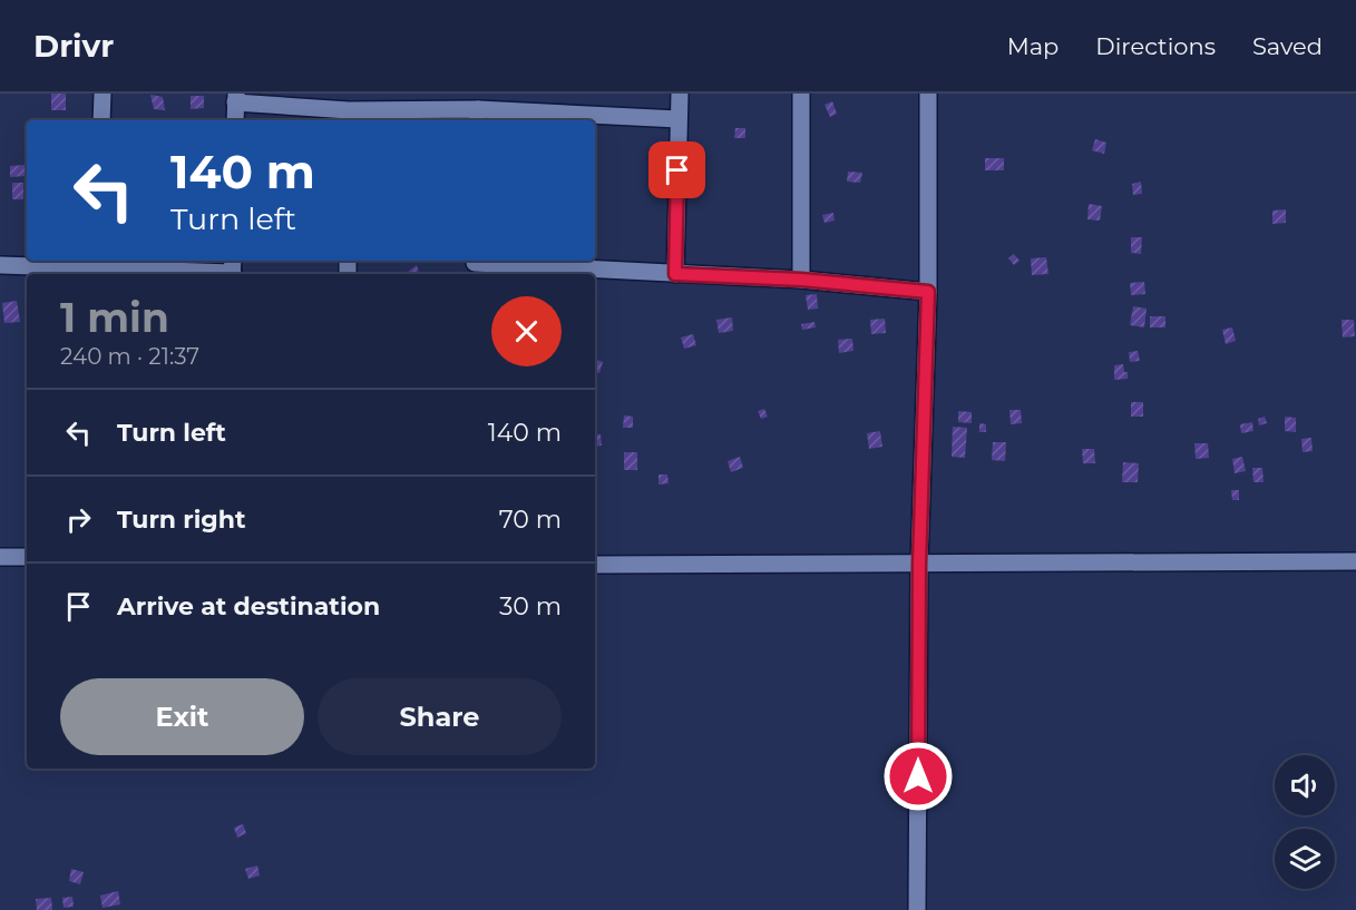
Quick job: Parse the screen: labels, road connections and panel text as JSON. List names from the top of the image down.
{
  "page": {
    "header": "Drivr",
    "nav": ["Map", "Directions", "Saved"],
    "turn": ["140 m", "Turn left"],
    "heading": ["1 min", "240 m · 21:37"],
    "list": [
      {
        "name": "Turn left",
        "value": "140 m"
      },
      {
        "name": "Turn right",
        "value": "70 m"
      },
      {
        "name": "Arrive at destination",
        "value": "30 m"
      }
    ],
    "buttons": ["Exit", "Share"]
  }
}
